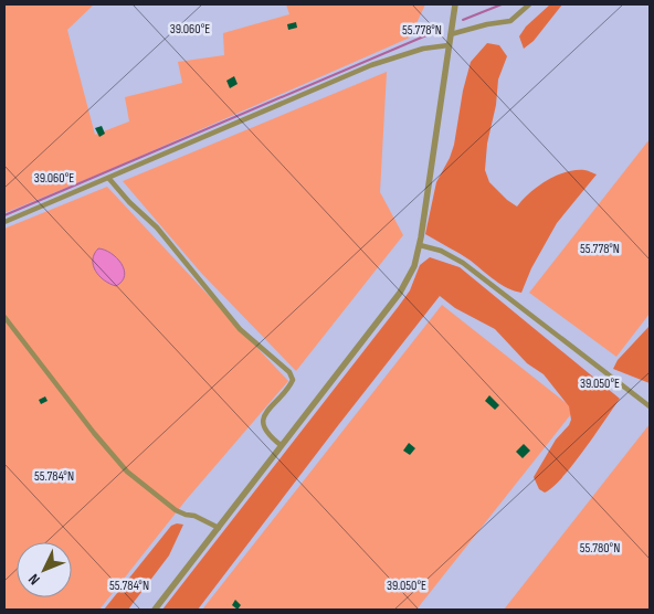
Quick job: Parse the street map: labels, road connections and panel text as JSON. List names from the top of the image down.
{
  "north": "bottom left",
  "coordinates": [
    "39.060°E",
    "55.778°N",
    "39.050°E",
    "55.784°N",
    "55.780°N"
  ]
}
